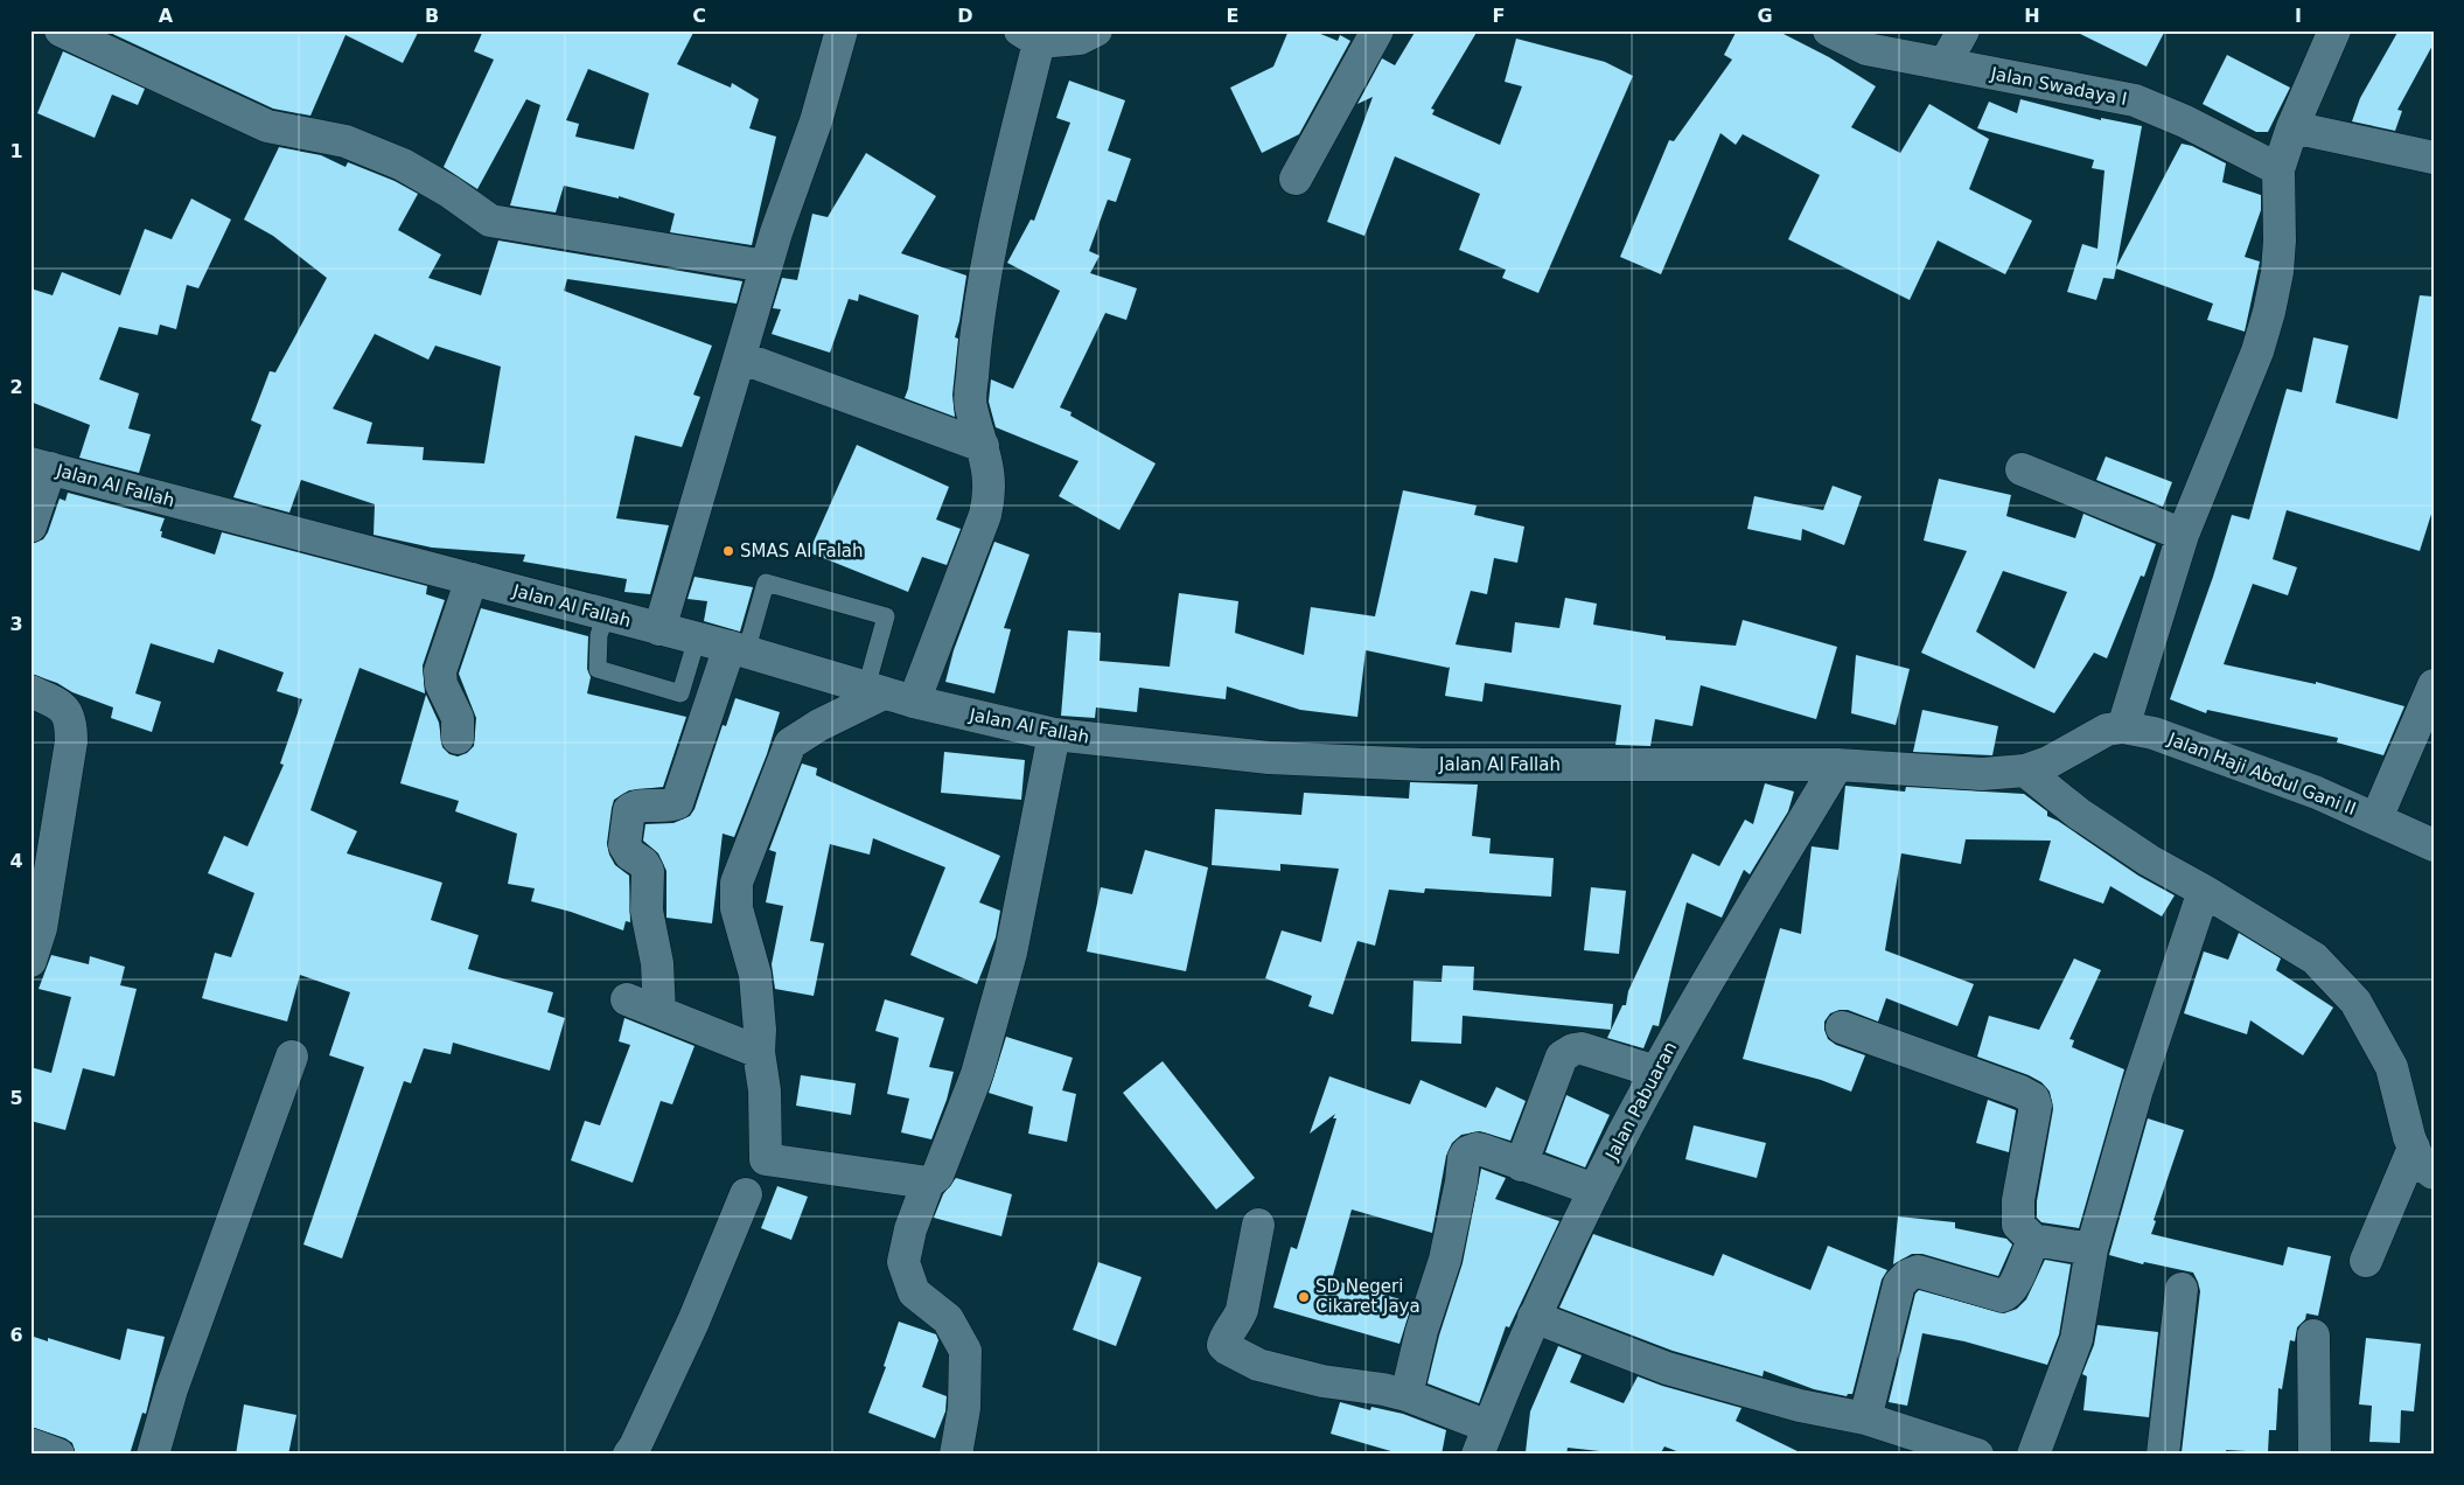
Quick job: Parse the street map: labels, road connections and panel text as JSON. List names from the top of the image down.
{
  "streets": {
    "street": [
      "Jalan Swadaya I",
      "Jalan Al Fallah",
      "Jalan Haji Abdul Gani II",
      "Jalan Pabuaran"
    ]
  },
  "crossings": [
    ["Jalan Al Fallah", "Jalan Haji Abdul Gani II"],
    ["Jalan Al Fallah", "Jalan Pabuaran"]
  ],
  "places": ["SMAS Al Falah", "SD Negeri Cikaret Jaya"],
  "grid": {
    "columns": [
      "A",
      "B",
      "C",
      "D",
      "E",
      "F",
      "G",
      "H",
      "I"
    ],
    "rows": [
      "1",
      "2",
      "3",
      "4",
      "5",
      "6"
    ]
  }
}
